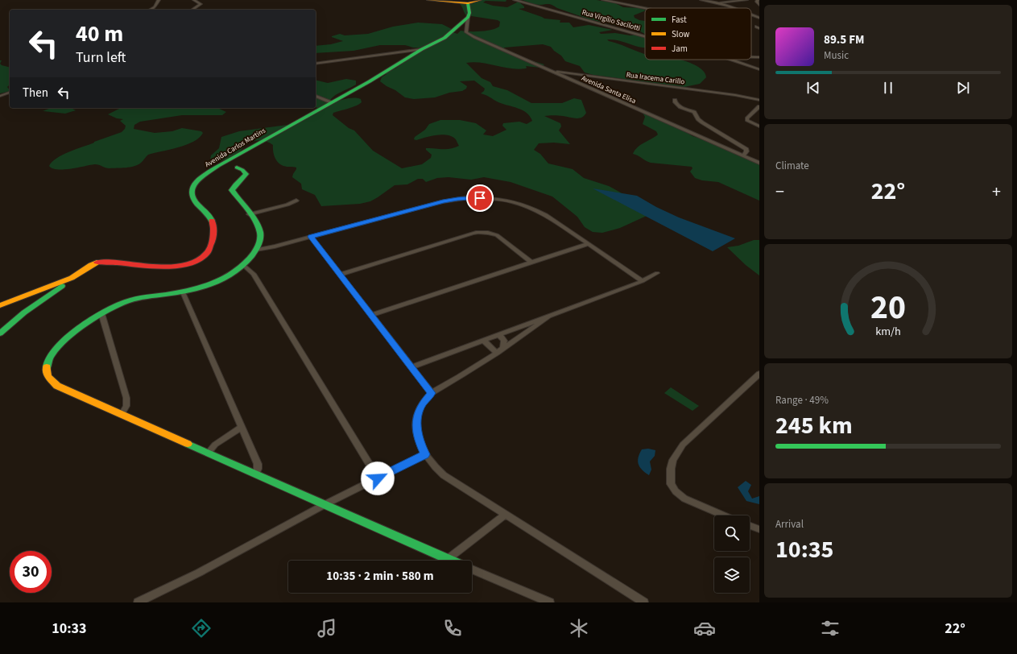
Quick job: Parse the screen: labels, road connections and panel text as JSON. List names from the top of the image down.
{
  "streets": {
    "street": [
      "Rua Virgílio Sacilotti",
      "Rua Iracema Carillo",
      "Avenida Santa Elisa",
      "Avenida Carlos Martins"
    ]
  },
  "crossings": [
    ["Rua Iracema Carillo", "Avenida Santa Elisa"],
    ["Avenida Santa Elisa", "Avenida Carlos Martins"]
  ],
  "legend": ["Fast", "Slow", "Jam"],
  "page": {
    "turn": ["40 m", "Turn left"],
    "song": ["89.5 FM", "Music"],
    "then": "Then",
    "tile": [
      "Climate",
      ["Range · 49%", "245 km"],
      ["Arrival", "10:35"]
    ],
    "heat": ["−", "22°", "+"],
    "limit": "30",
    "trip": "10:35 · 2 min · 580 m",
    "tabs": ["10:33", "22°"],
    "gauge": ["20", "km/h"]
  }
}
